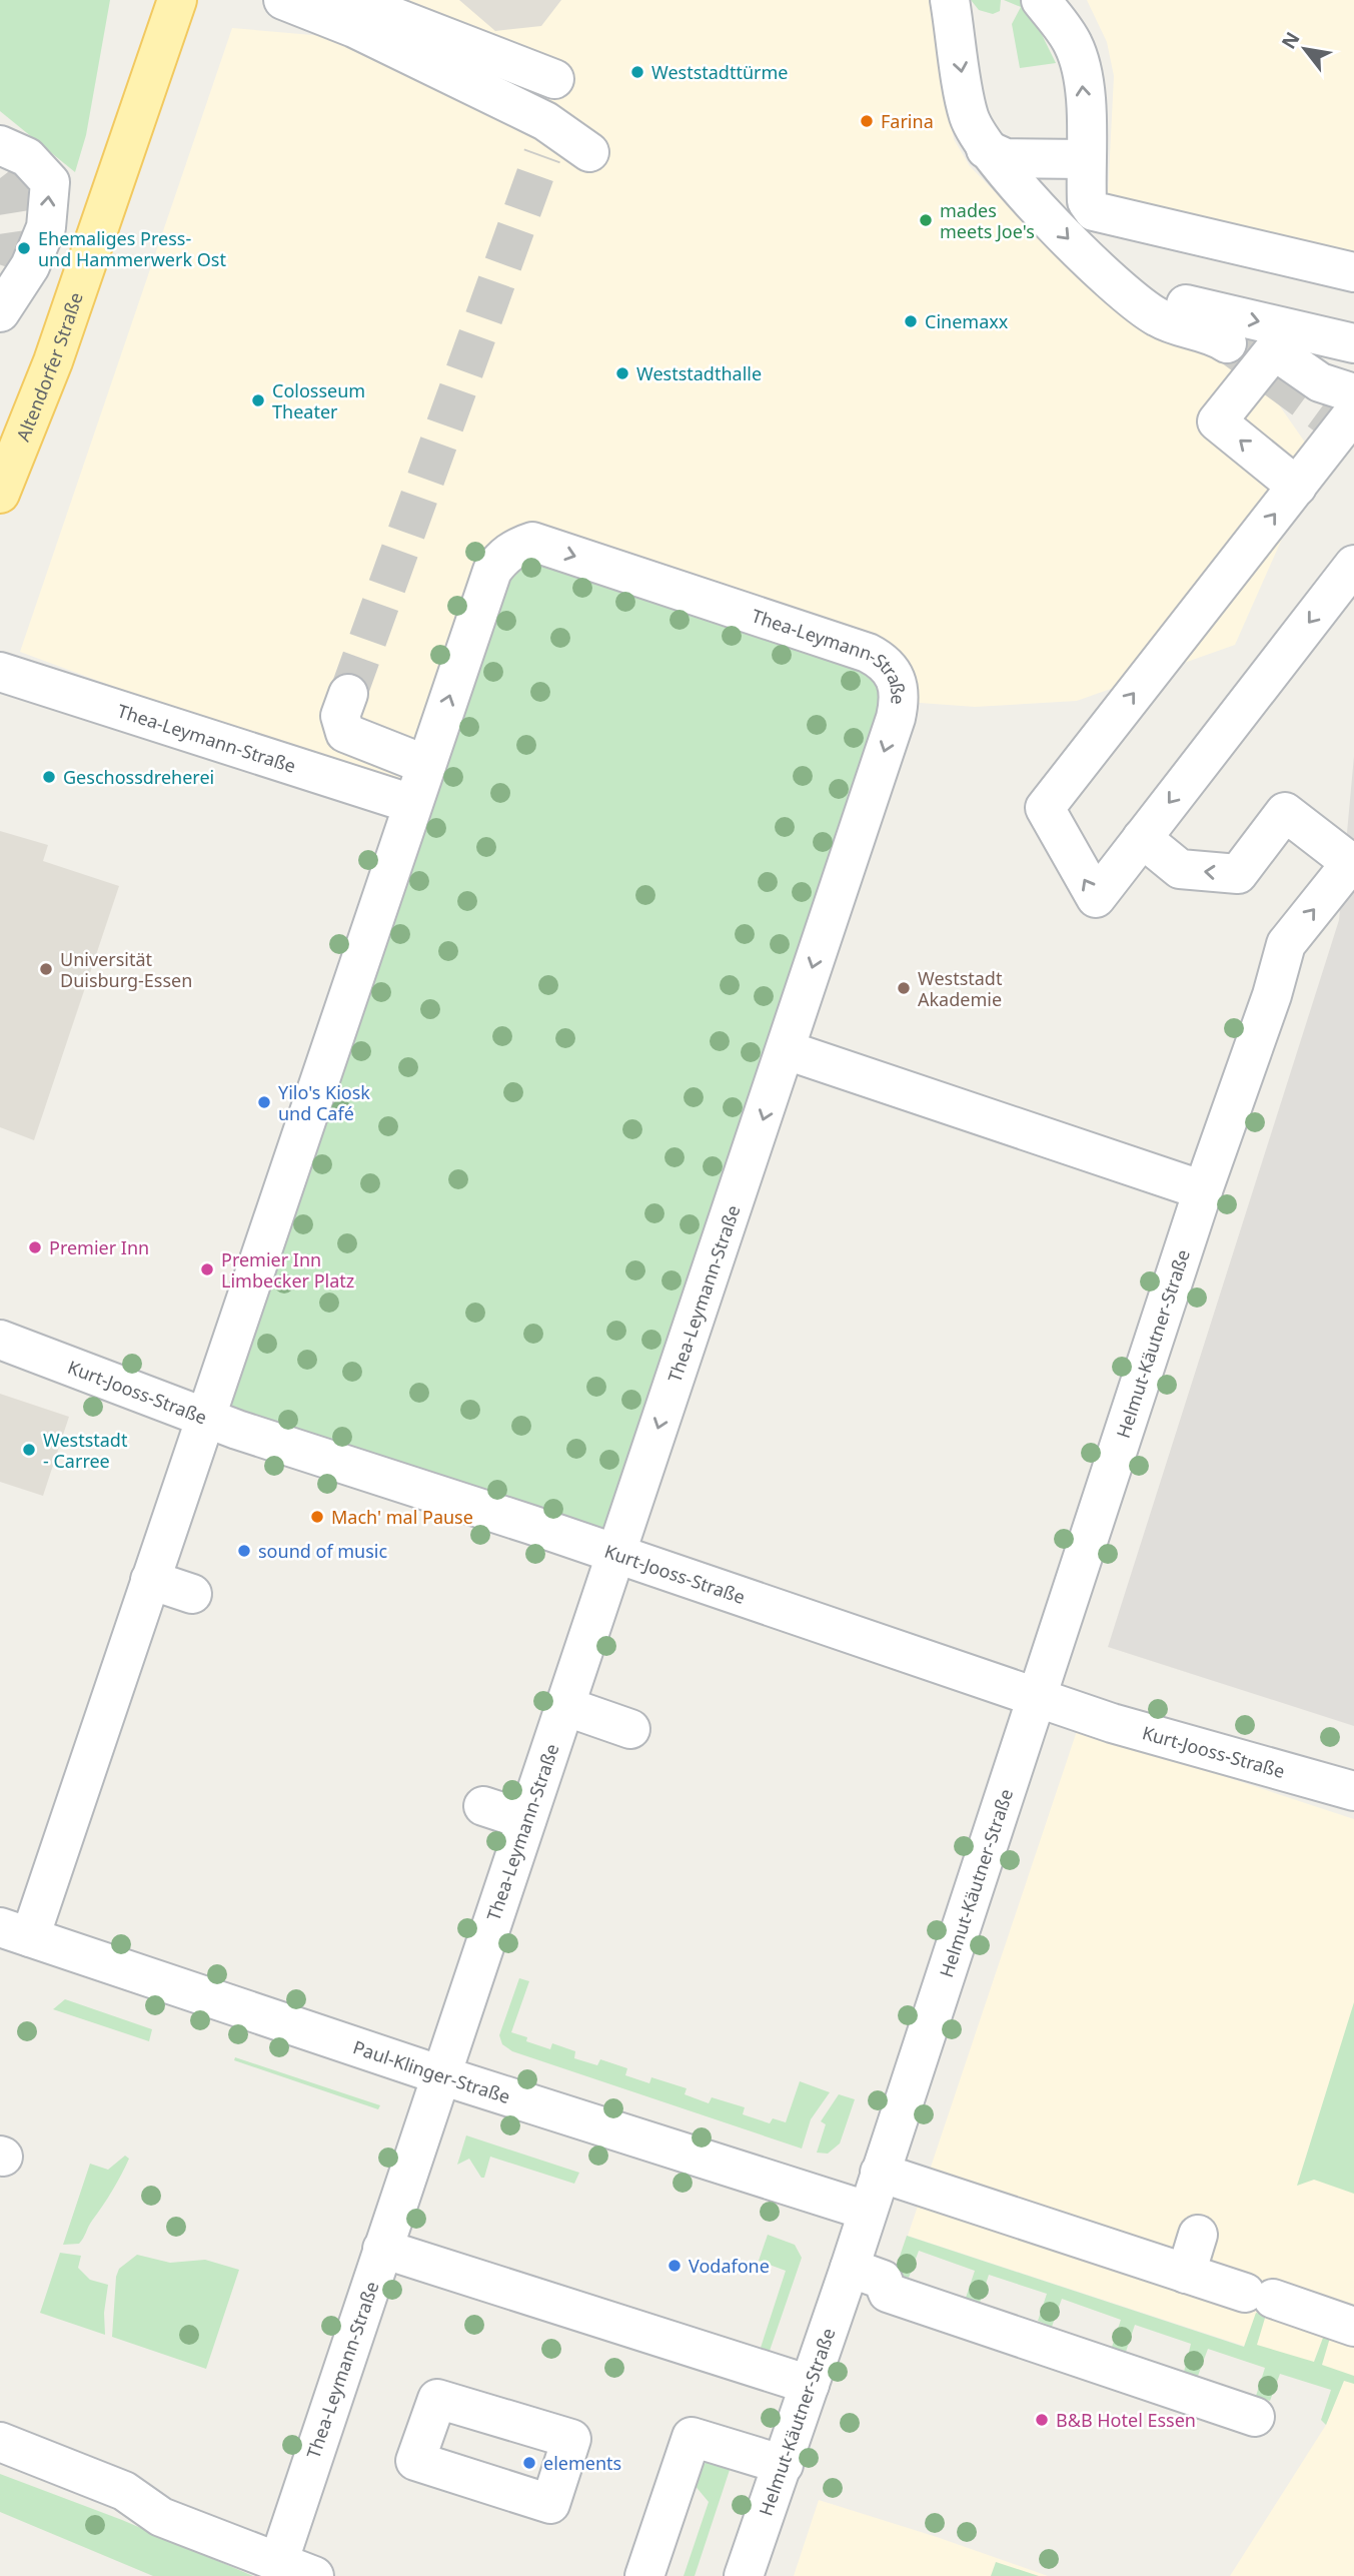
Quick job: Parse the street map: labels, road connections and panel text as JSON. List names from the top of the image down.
{
  "streets": {
    "main road": ["Altendorfer Straße"],
    "street": [
      "Thea-Leymann-Straße",
      "Helmut-Käutner-Straße",
      "Kurt-Jooss-Straße",
      "Paul-Klinger-Straße"
    ]
  },
  "crossings": [
    ["Thea-Leymann-Straße", "Kurt-Jooss-Straße"],
    ["Thea-Leymann-Straße", "Paul-Klinger-Straße"],
    ["Helmut-Käutner-Straße", "Kurt-Jooss-Straße"],
    ["Helmut-Käutner-Straße", "Paul-Klinger-Straße"]
  ],
  "places": [
    "Weststadttürme",
    "Farina",
    "mades meets Joe's",
    "Ehemaliges Press- und Hammerwerk Ost",
    "Cinemaxx",
    "Weststadthalle",
    "Colosseum Theater",
    "Geschossdreherei",
    "Universität Duisburg-Essen",
    "Weststadt Akademie",
    "Yilo's Kiosk und Café",
    "Premier Inn",
    "Premier Inn Limbecker Platz",
    "Weststadt - Carree",
    "Mach' mal Pause",
    "sound of music",
    "Vodafone",
    "B&B Hotel Essen",
    "elements"
  ],
  "north": "top left"
}
